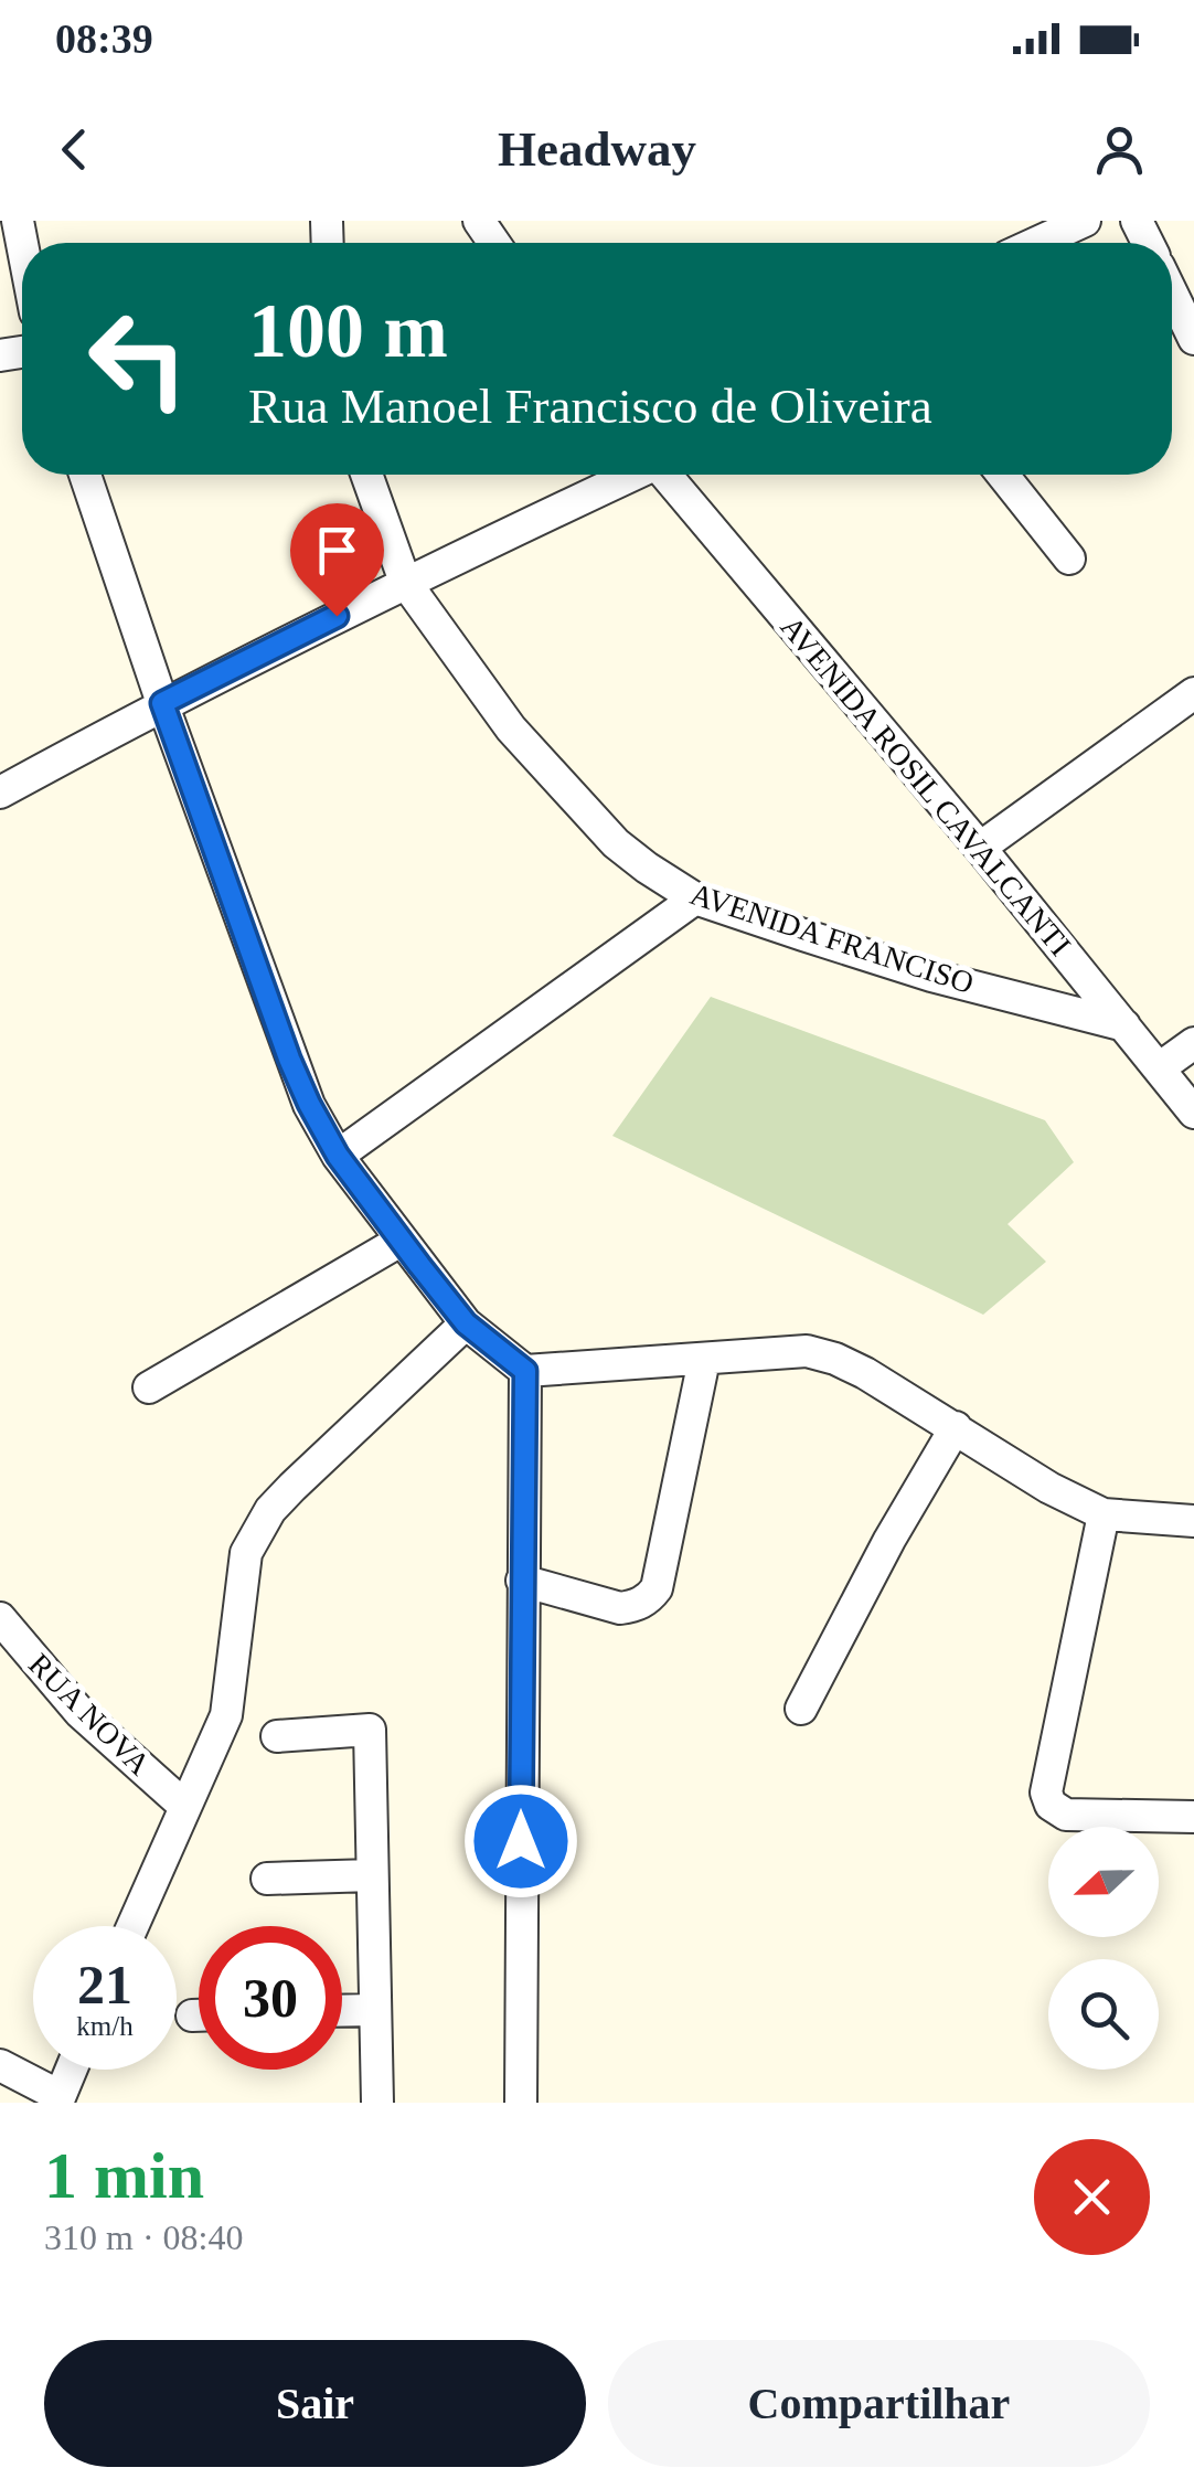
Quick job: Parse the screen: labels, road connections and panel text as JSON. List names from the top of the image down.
{
  "streets": {
    "street": ["AVENIDA ROSIL CAVALCANTI", "AVENIDA FRANCISO", "RUA NOVA"]
  },
  "crossings": [
    ["AVENIDA ROSIL CAVALCANTI", "AVENIDA FRANCISO"]
  ],
  "north": "left",
  "page": {
    "status": "08:39",
    "header": "Headway",
    "turn": ["100 m", "Rua Manoel Francisco de Oliveira"],
    "speed": "21 km/h",
    "limit": "30",
    "heading": ["1 min", "310 m · 08:40"],
    "buttons": ["Sair", "Compartilhar"]
  }
}
